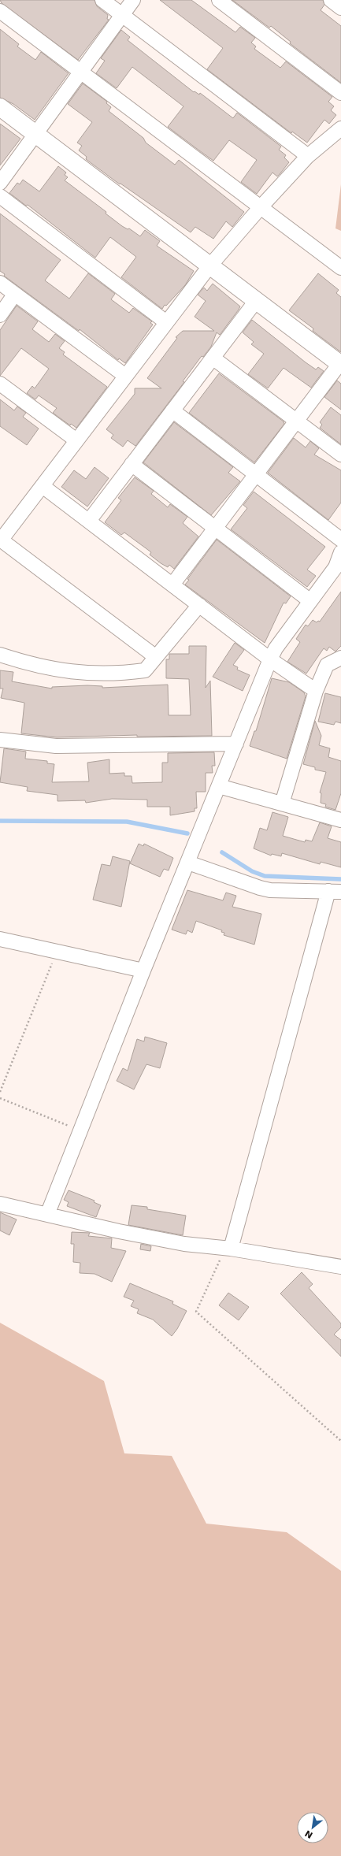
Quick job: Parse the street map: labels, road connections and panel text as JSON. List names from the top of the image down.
{
  "north": "bottom left"
}
